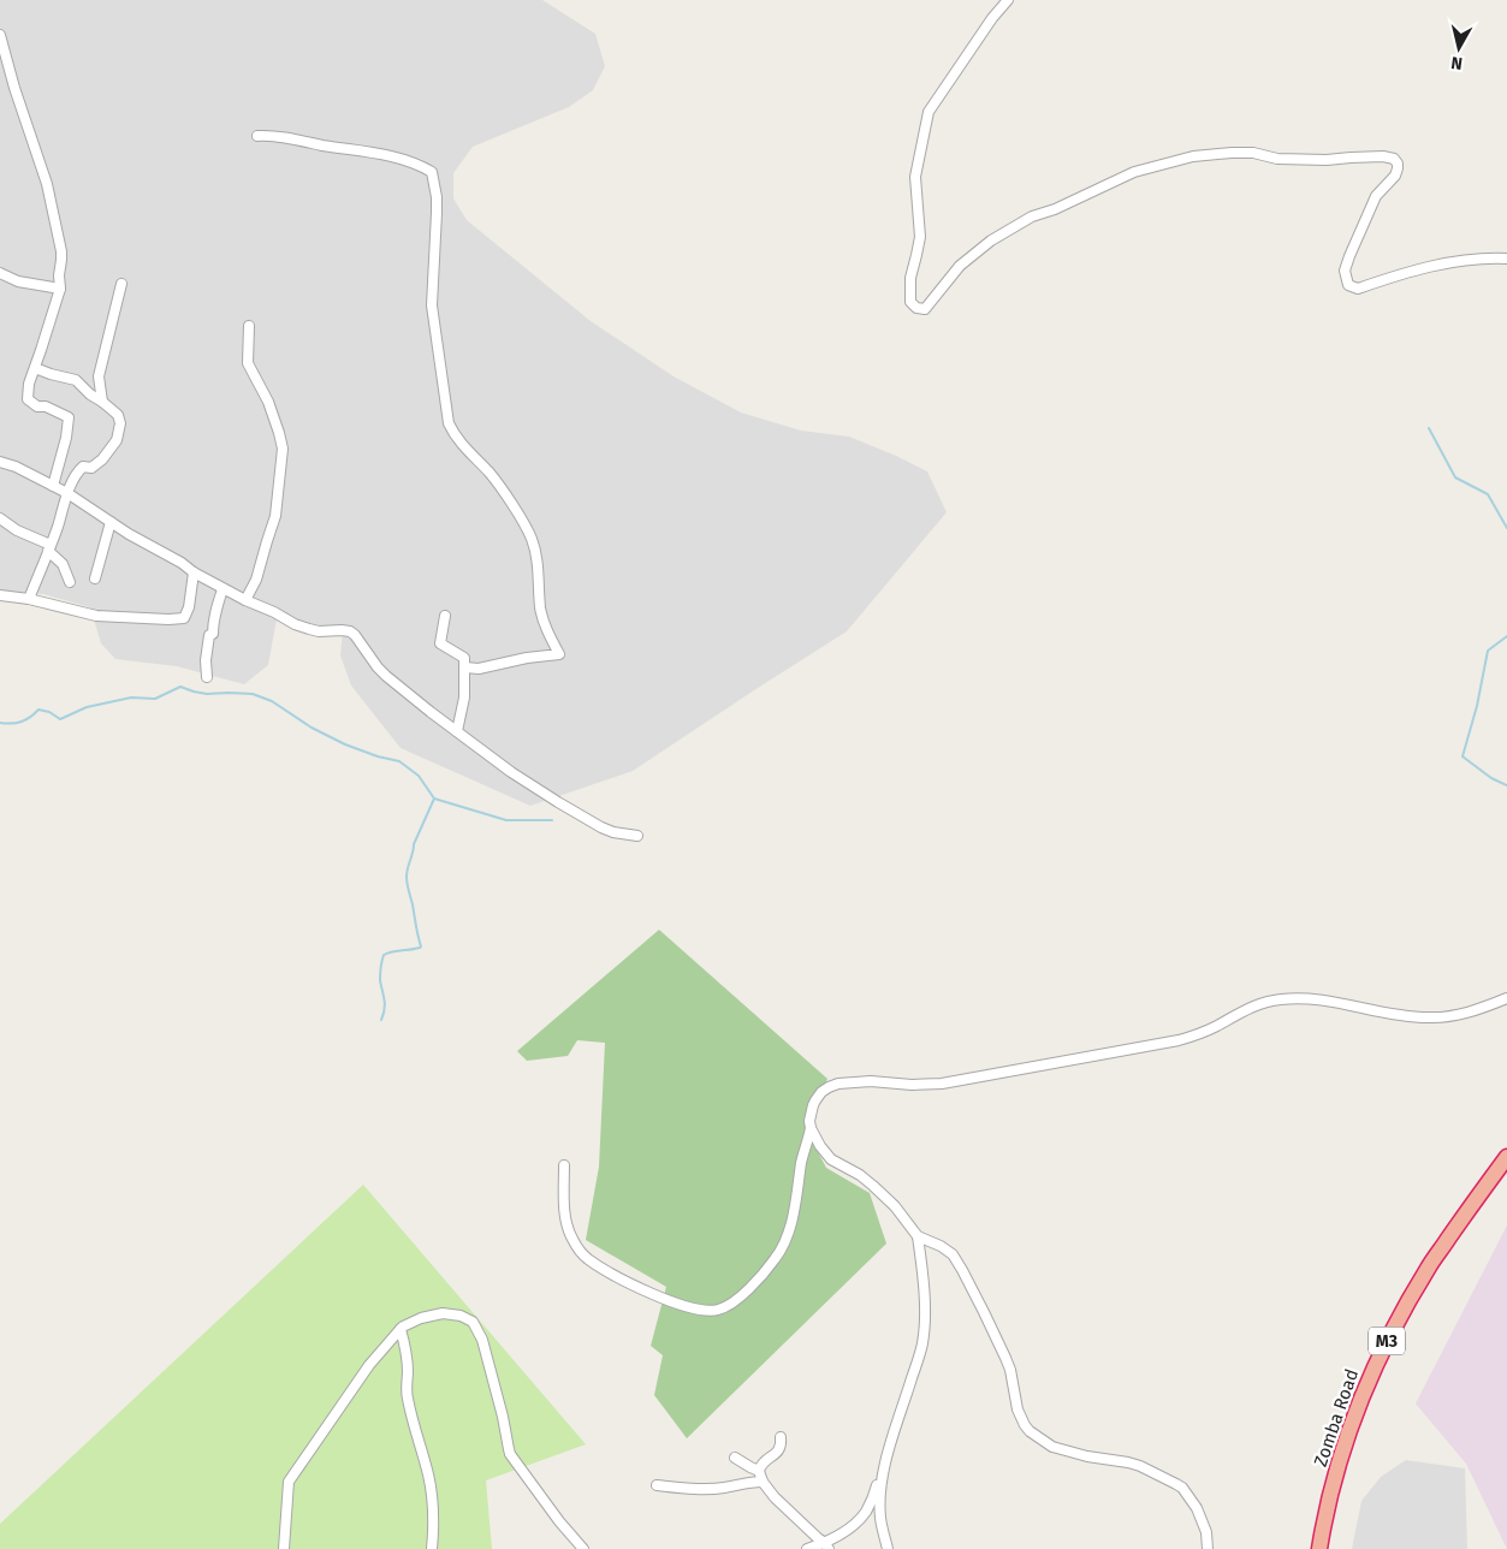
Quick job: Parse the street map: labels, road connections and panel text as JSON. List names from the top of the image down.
{
  "streets": {
    "highway": ["M3", "Zomba Road"]
  },
  "north": "bottom"
}
